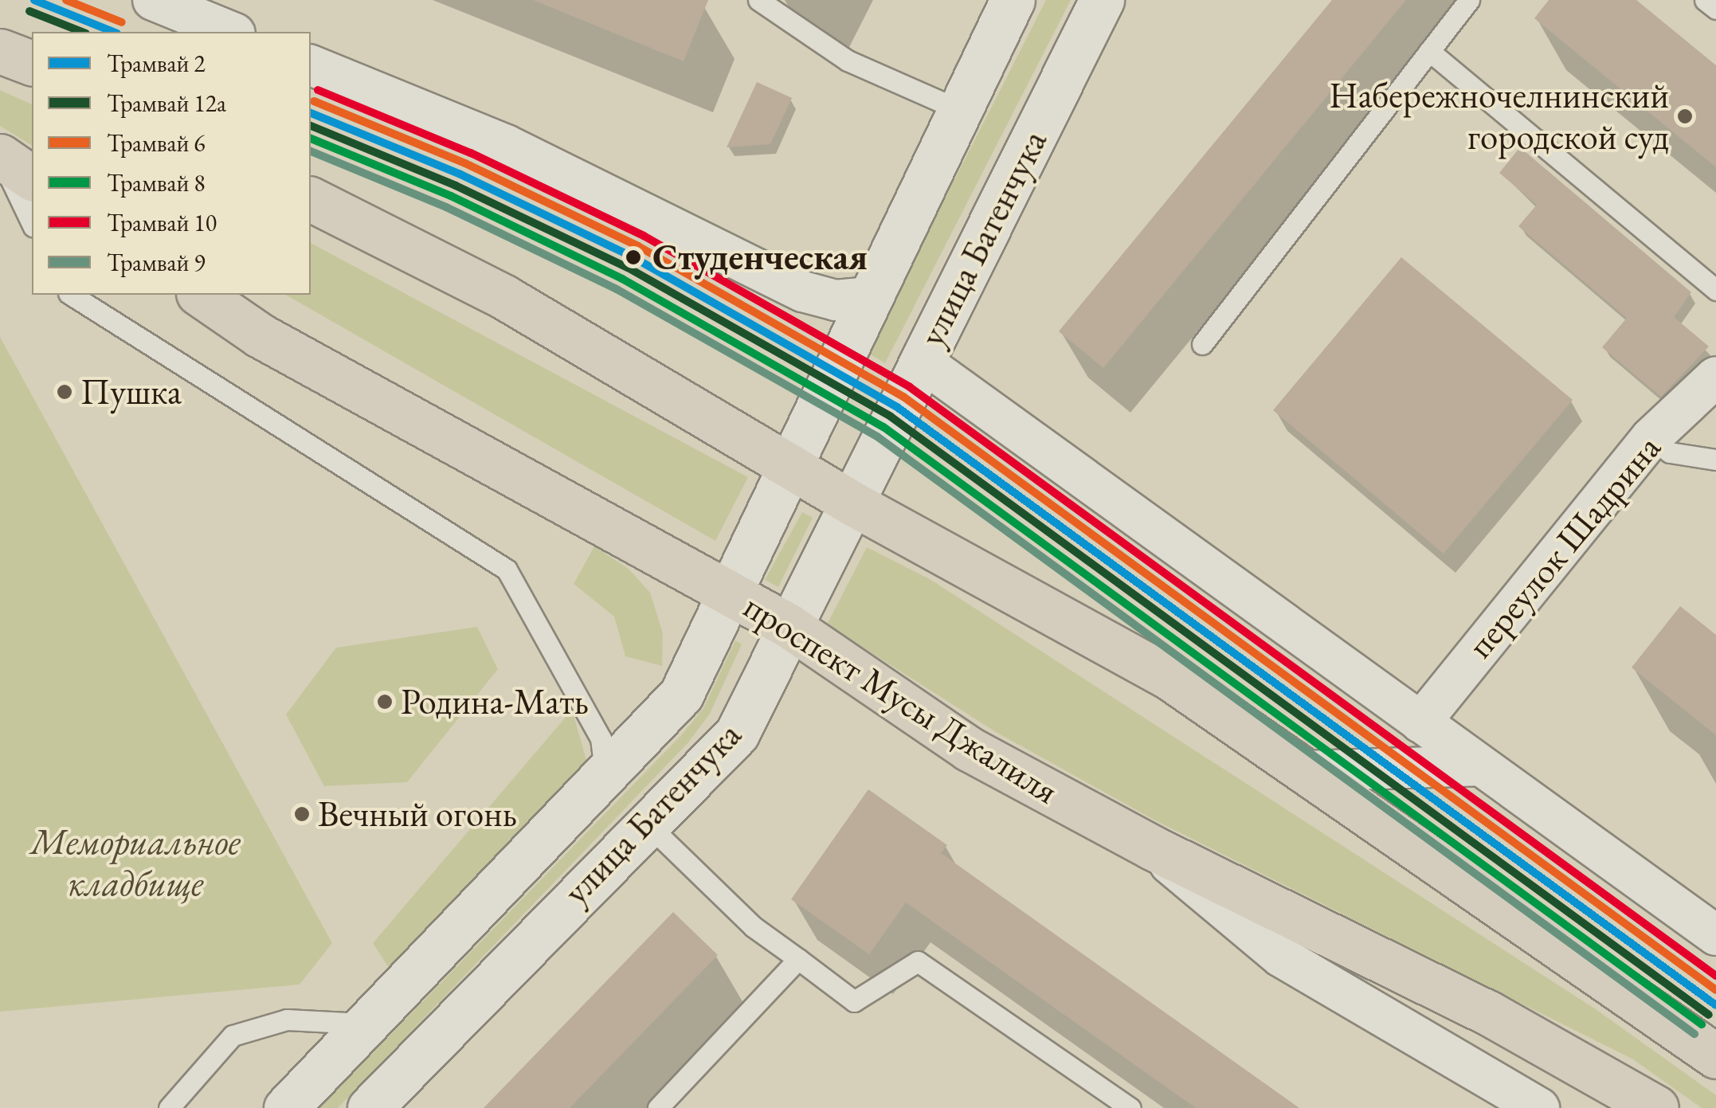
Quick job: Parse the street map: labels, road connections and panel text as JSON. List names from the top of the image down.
{
  "streets": {
    "main road": ["улица Батенчука", "проспект Мусы Джалиля"],
    "street": ["переулок Шадрина"]
  },
  "crossings": [
    ["улица Батенчука", "проспект Мусы Джалиля"]
  ],
  "parks": ["Мемориальное кладбище"],
  "places": [
    "Набережночелнинский городской суд",
    "Студенческая",
    "Пушка",
    "Родина-Мать",
    "Вечный огонь"
  ],
  "lines": [
    "tram line 2",
    "tram line 6",
    "tram line 12а",
    "tram line 10",
    "tram line 8",
    "tram line 9"
  ],
  "legend": [
    "Трамвай 2",
    "Трамвай 12а",
    "Трамвай 6",
    "Трамвай 8",
    "Трамвай 10",
    "Трамвай 9"
  ]
}
